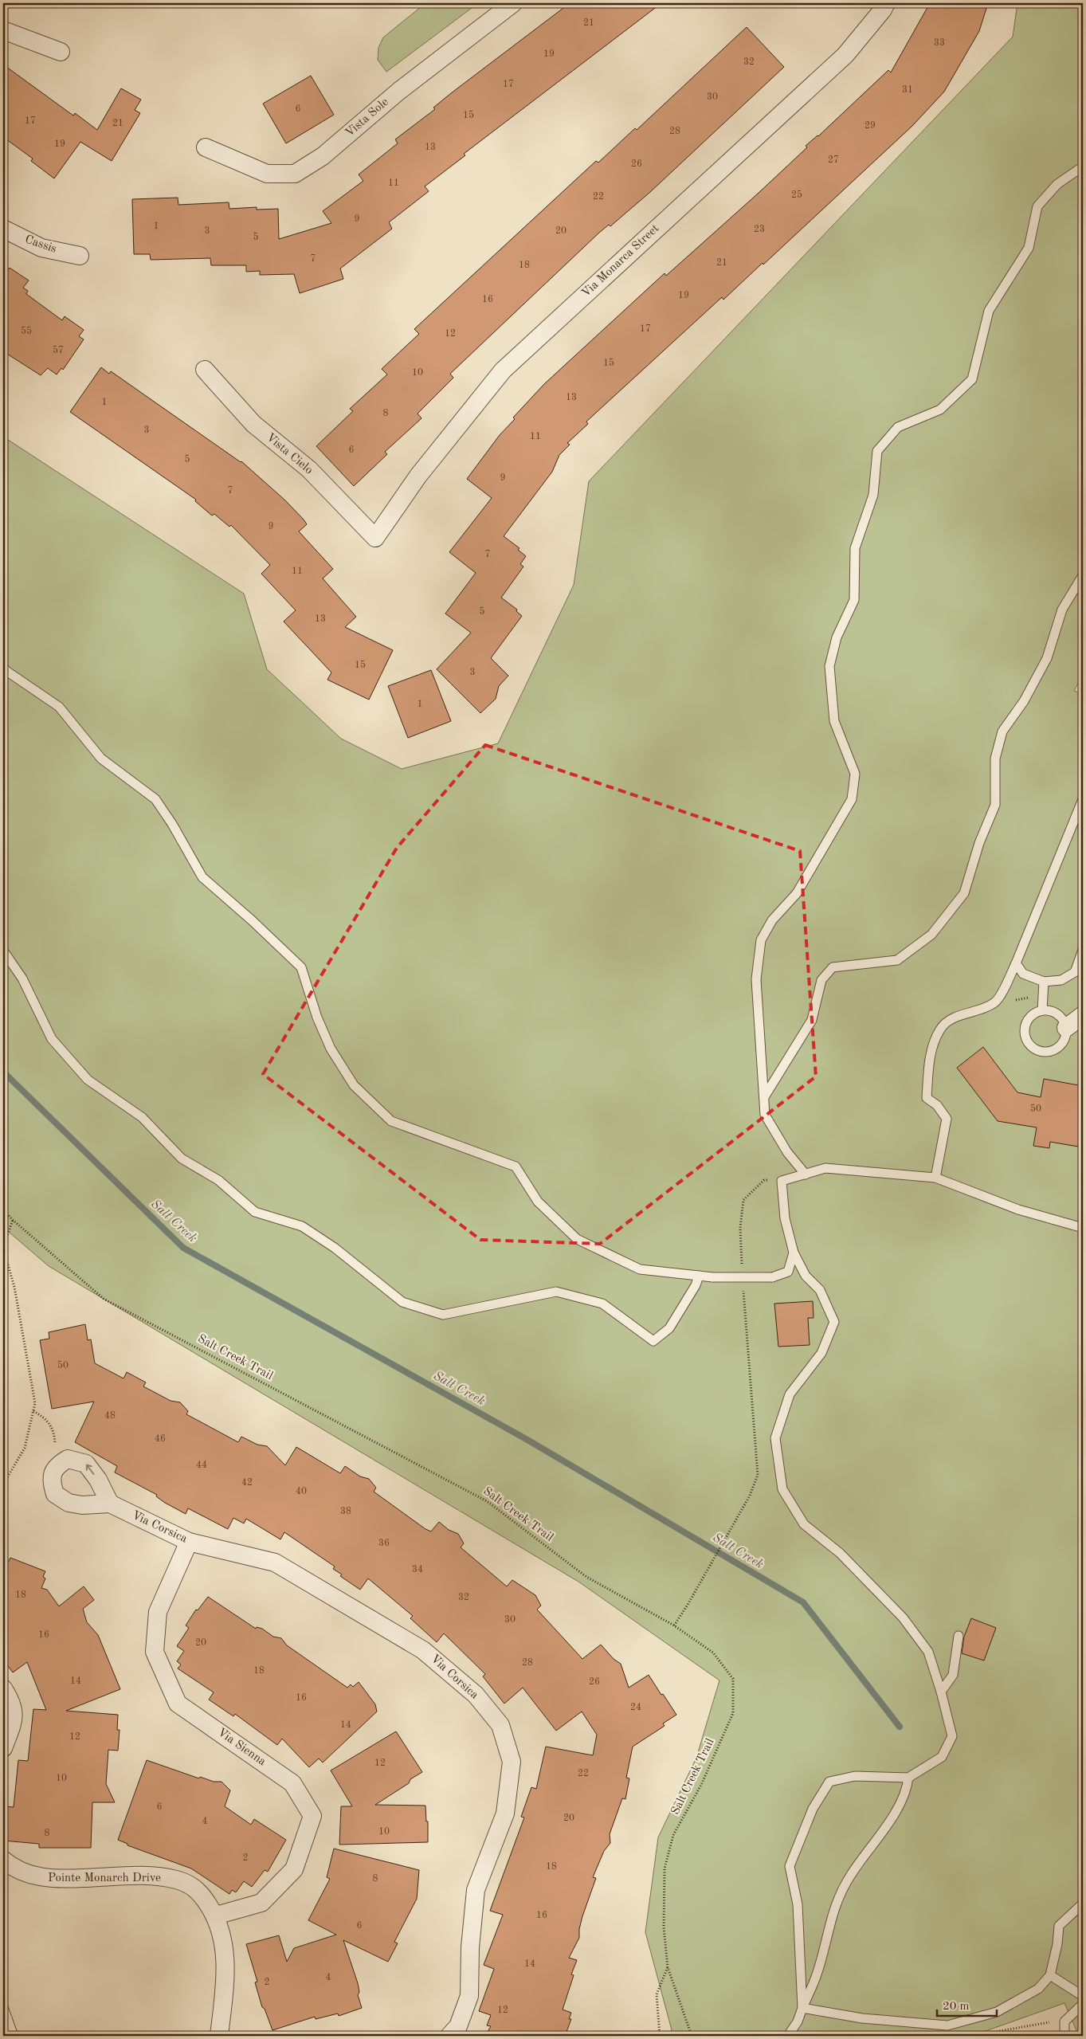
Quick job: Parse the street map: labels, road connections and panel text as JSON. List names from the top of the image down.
{
  "streets": {
    "street": [
      "Vista Sole",
      "Cassis",
      "Via Monarca Street",
      "Vista Cielo",
      "Via Corsica",
      "Via Sienna",
      "Pointe Monarch Drive"
    ],
    "path": ["Salt Creek Trail"]
  },
  "crossings": [
    ["Via Monarca Street", "Vista Cielo"],
    ["Via Corsica", "Via Sienna"],
    ["Via Sienna", "Pointe Monarch Drive"]
  ],
  "water": ["Salt Creek"],
  "house_numbers": [
    "21",
    "33",
    "19",
    "32",
    "17",
    "31",
    "30",
    "6",
    "15",
    "17",
    "21",
    "29",
    "28",
    "19",
    "13",
    "27",
    "26",
    "11",
    "25",
    "22",
    "9",
    "1",
    "23",
    "3",
    "20",
    "5",
    "7",
    "21",
    "18",
    "19",
    "16",
    "17",
    "55",
    "12",
    "57",
    "15",
    "10",
    "13",
    "1",
    "8",
    "3",
    "11",
    "6",
    "5",
    "9",
    "7",
    "9",
    "7",
    "11",
    "5",
    "13",
    "15",
    "3",
    "1",
    "50",
    "50",
    "48",
    "46",
    "44",
    "42",
    "40",
    "38",
    "36",
    "34",
    "18",
    "32",
    "30",
    "16",
    "20",
    "28",
    "18",
    "14",
    "26",
    "16",
    "24",
    "14",
    "12",
    "12",
    "22",
    "10",
    "6",
    "20",
    "4",
    "10",
    "8",
    "2",
    "18",
    "8",
    "16",
    "6",
    "14",
    "4",
    "2",
    "12"
  ],
  "scale_bar": "20 m"
}
